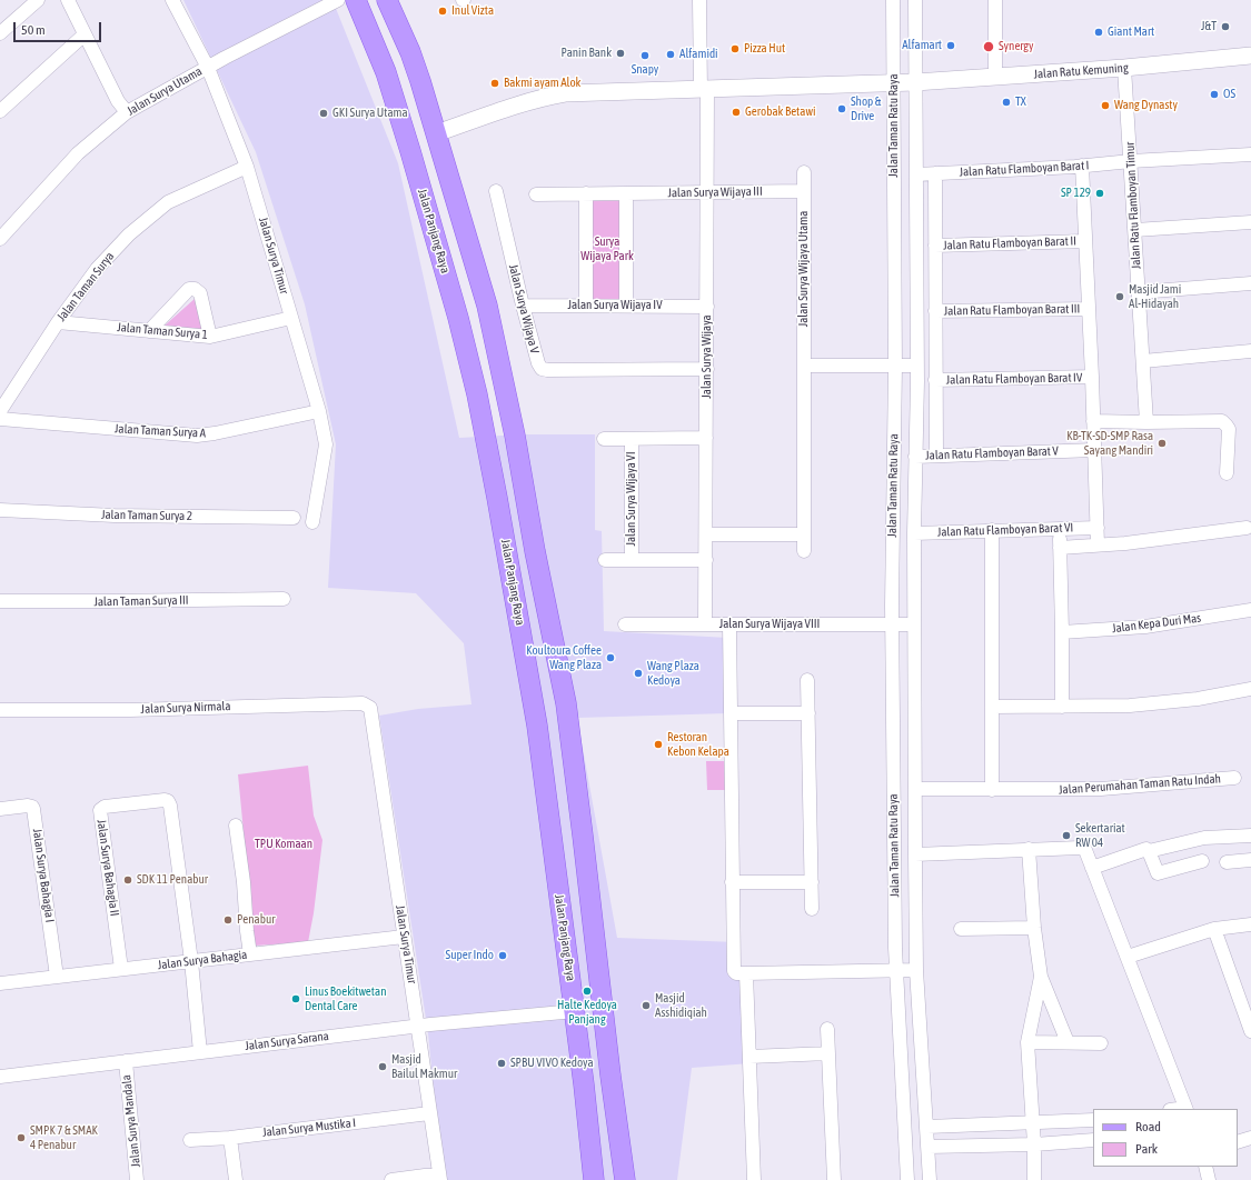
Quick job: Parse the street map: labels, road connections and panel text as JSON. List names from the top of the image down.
{
  "streets": {
    "main road": ["Jalan Panjang Raya"],
    "street": [
      "Jalan Ratu Kemuning",
      "Jalan Surya Utama",
      "Jalan Taman Ratu Raya",
      "Jalan Ratu Flamboyan Barat I",
      "Jalan Surya Wijaya III",
      "Jalan Ratu Flamboyan Timur",
      "Jalan Ratu Flamboyan Barat II",
      "Jalan Surya Timur",
      "Jalan Surya Wijaya Utama",
      "Jalan Taman Surya",
      "Jalan Surya Wijaya IV",
      "Jalan Surya Wijaya V",
      "Jalan Ratu Flamboyan Barat III",
      "Jalan Taman Surya 1",
      "Jalan Surya Wijaya",
      "Jalan Ratu Flamboyan Barat IV",
      "Jalan Taman Surya A",
      "Jalan Ratu Flamboyan Barat V",
      "Jalan Surya Wijaya VI",
      "Jalan Taman Surya 2",
      "Jalan Ratu Flamboyan Barat VI",
      "Jalan Taman Surya III",
      "Jalan Kepa Duri Mas",
      "Jalan Surya Wijaya VIII",
      "Jalan Surya Nirmala",
      "Jalan Perumahan Taman Ratu Indah",
      "Jalan Surya Bahagia II",
      "Jalan Surya Bahagia I",
      "Jalan Surya Bahagia",
      "Jalan Surya Sarana",
      "Jalan Surya Mandala",
      "Jalan Surya Mustika I"
    ]
  },
  "crossings": [
    ["Jalan Ratu Kemuning", "Jalan Taman Ratu Raya"],
    ["Jalan Ratu Kemuning", "Jalan Ratu Flamboyan Timur"],
    ["Jalan Surya Utama", "Jalan Surya Timur"],
    ["Jalan Taman Ratu Raya", "Jalan Ratu Flamboyan Barat I"],
    ["Jalan Taman Ratu Raya", "Jalan Ratu Flamboyan Barat V"],
    ["Jalan Taman Ratu Raya", "Jalan Ratu Flamboyan Barat VI"],
    ["Jalan Taman Ratu Raya", "Jalan Surya Wijaya VIII"],
    ["Jalan Taman Ratu Raya", "Jalan Perumahan Taman Ratu Indah"],
    ["Jalan Ratu Flamboyan Barat I", "Jalan Ratu Flamboyan Timur"],
    ["Jalan Surya Wijaya III", "Jalan Surya Wijaya Utama"],
    ["Jalan Surya Wijaya III", "Jalan Surya Wijaya"],
    ["Jalan Panjang Raya", "Jalan Surya Sarana"],
    ["Jalan Surya Timur", "Jalan Taman Surya"],
    ["Jalan Surya Timur", "Jalan Taman Surya 1"],
    ["Jalan Surya Timur", "Jalan Taman Surya A"],
    ["Jalan Surya Timur", "Jalan Surya Nirmala"],
    ["Jalan Surya Timur", "Jalan Surya Bahagia"],
    ["Jalan Surya Timur", "Jalan Surya Sarana"],
    ["Jalan Surya Timur", "Jalan Surya Mustika I"],
    ["Jalan Taman Surya", "Jalan Taman Surya 1"],
    ["Jalan Surya Wijaya IV", "Jalan Surya Wijaya V"],
    ["Jalan Surya Wijaya IV", "Jalan Surya Wijaya"],
    ["Jalan Surya Wijaya V", "Jalan Surya Wijaya"],
    ["Jalan Surya Wijaya", "Jalan Surya Wijaya VI"],
    ["Jalan Surya Wijaya", "Jalan Surya Wijaya VIII"],
    ["Jalan Surya Bahagia II", "Jalan Surya Bahagia"],
    ["Jalan Surya Bahagia I", "Jalan Surya Bahagia"],
    ["Jalan Surya Sarana", "Jalan Surya Mandala"]
  ],
  "parks": ["Surya Wijaya Park", "TPU Komaan"],
  "places": [
    "Inul Vizta",
    "J&T",
    "Giant Mart",
    "Alfamart",
    "Synergy",
    "Pizza Hut",
    "Panin Bank",
    "Alfamidi",
    "Snapy",
    "Bakmi ayam Alok",
    "OS",
    "TX",
    "Wang Dynasty",
    "Shop & Drive",
    "Gerobak Betawi",
    "GKI Surya Utama",
    "SP 129",
    "Masjid Jami Al-Hidayah",
    "KB-TK-SD-SMP Rasa Sayang Mandiri",
    "Koultoura Coffee Wang Plaza",
    "Wang Plaza Kedoya",
    "Restoran Kebon Kelapa",
    "Sekertariat RW 04",
    "SDK 11 Penabur",
    "Penabur",
    "Super Indo",
    "Halte Kedoya Panjang",
    "Linus Boekitwetan Dental Care",
    "Masjid Asshidiqiah",
    "SPBU VIVO Kedoya",
    "Masjid Bailul Makmur",
    "SMPK 7 & SMAK 4 Penabur"
  ],
  "legend": ["Road", "Park"],
  "scale_bar": "50 m"
}
